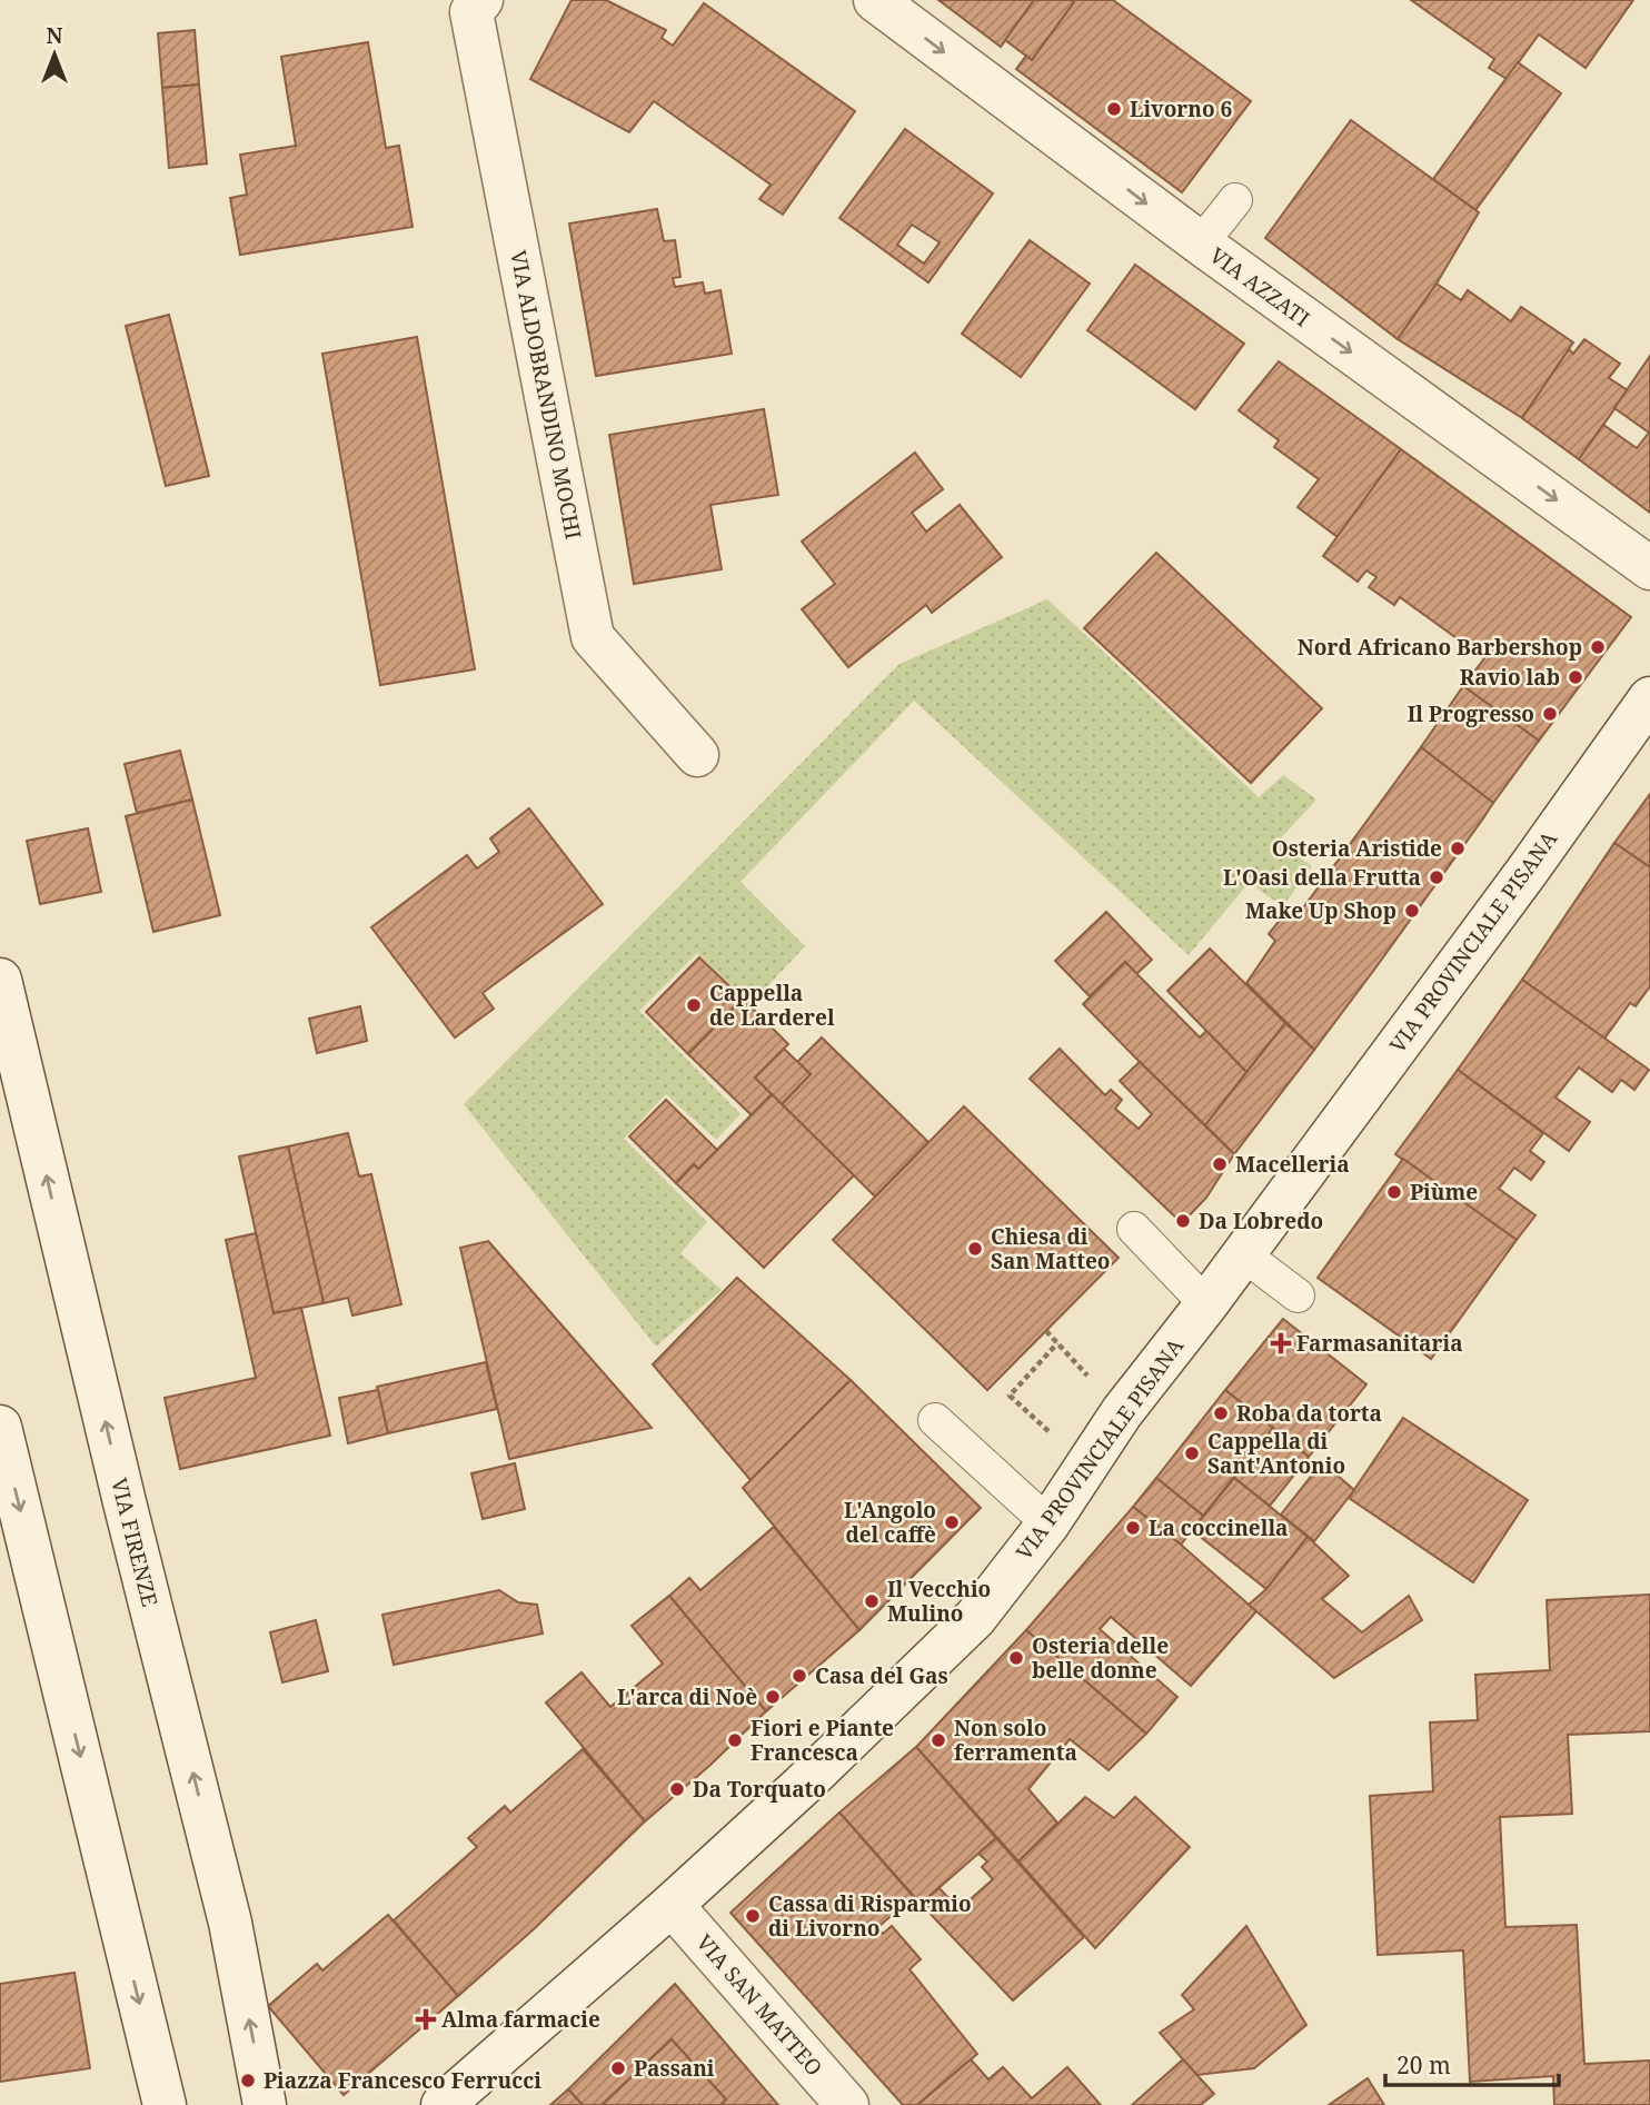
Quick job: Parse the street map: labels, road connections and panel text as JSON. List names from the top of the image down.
{
  "streets": {
    "street": [
      "VIA AZZATI",
      "VIA ALDOBRANDINO MOCHI",
      "VIA PROVINCIALE PISANA",
      "VIA FIRENZE",
      "VIA SAN MATTEO"
    ]
  },
  "crossings": [
    ["VIA PROVINCIALE PISANA", "VIA SAN MATTEO"]
  ],
  "one_way": ["VIA AZZATI"],
  "places": {
    "other": [
      "Livorno 6",
      "Nord Africano Barbershop",
      "Ravio lab",
      "Il Progresso",
      "Osteria Aristide",
      "L'Oasi della Frutta",
      "Make Up Shop",
      "Cappella de Larderel",
      "Macelleria",
      "Piùme",
      "Da Lobredo",
      "Chiesa di San Matteo",
      "Roba da torta",
      "Cappella di Sant'Antonio",
      "L'Angolo del caffè",
      "La coccinella",
      "Il Vecchio Mulino",
      "Osteria delle belle donne",
      "Casa del Gas",
      "L'arca di Noè",
      "Fiori e Piante Francesca",
      "Non solo ferramenta",
      "Da Torquato",
      "Cassa di Risparmio di Livorno",
      "Passani",
      "Piazza Francesco Ferrucci"
    ],
    "health": ["Farmasanitaria", "Alma farmacie"]
  },
  "scale_bar": "20 m",
  "north": "top"
}
